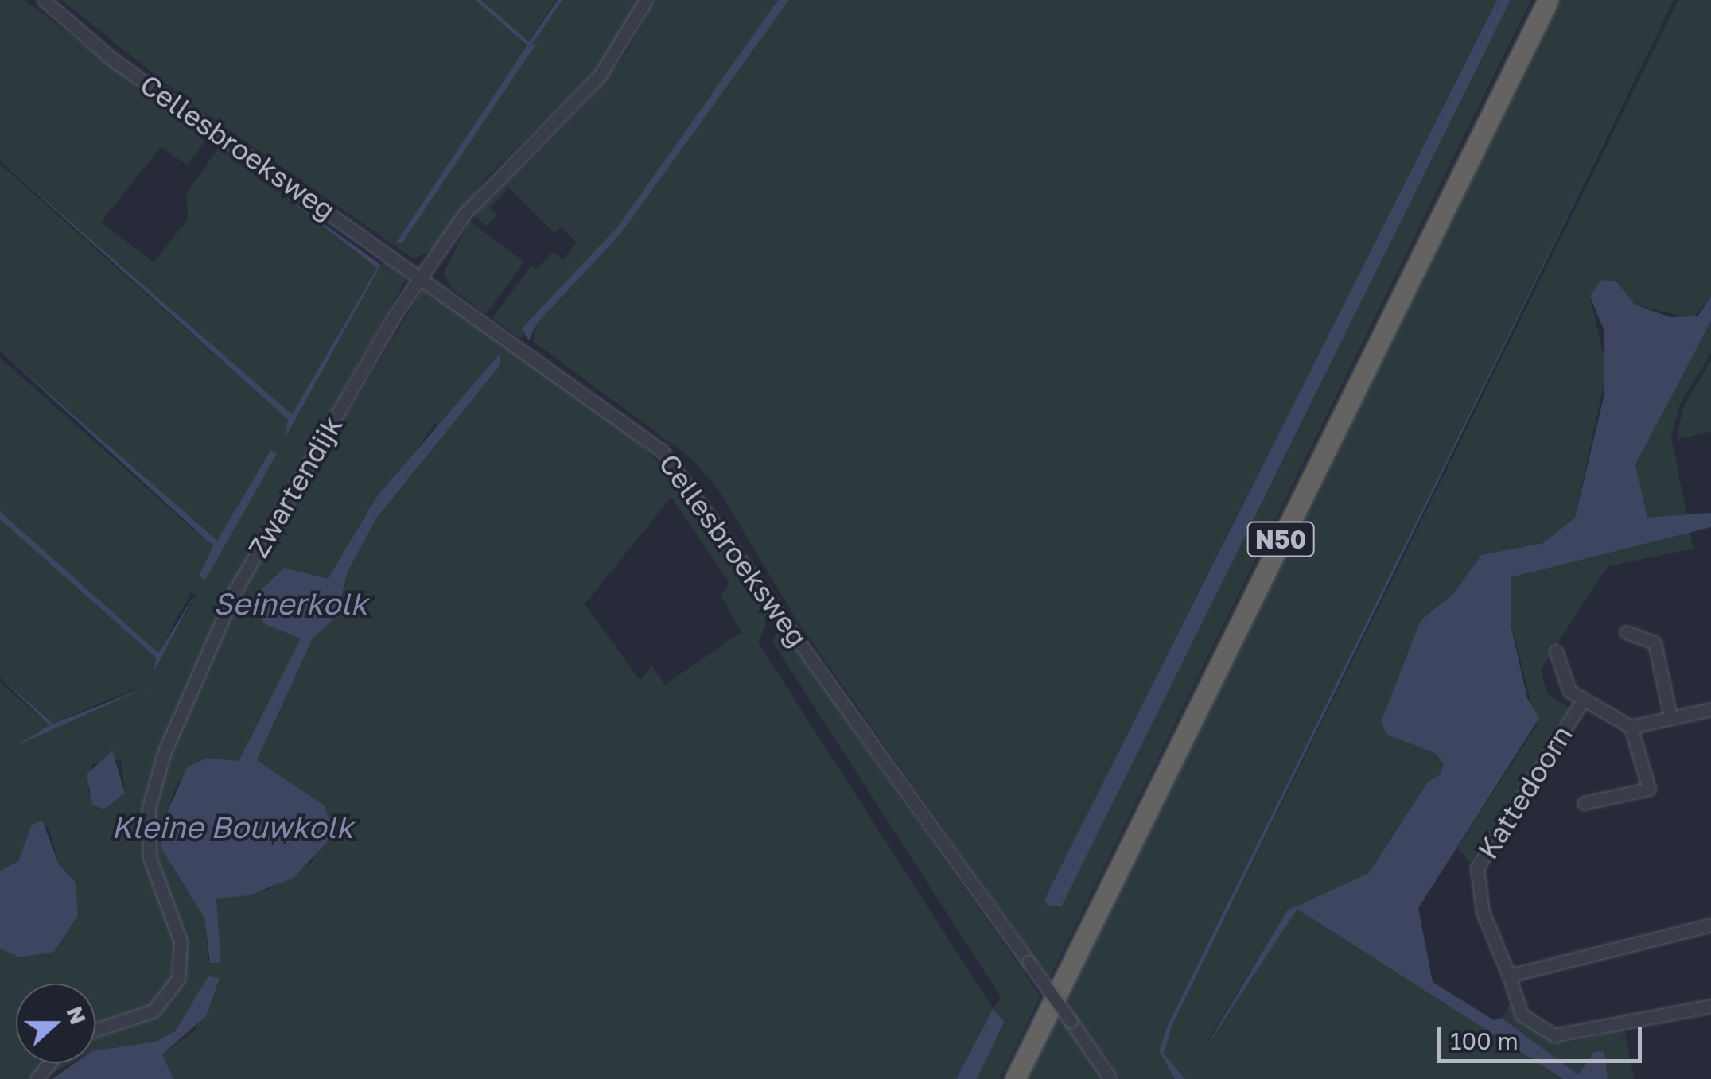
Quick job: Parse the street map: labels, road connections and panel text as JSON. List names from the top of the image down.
{
  "streets": {
    "highway": ["N50"],
    "street": ["Cellesbroeksweg", "Zwartendijk", "Kattedoorn"]
  },
  "crossings": [
    ["Cellesbroeksweg", "Zwartendijk"]
  ],
  "water": ["Seinerkolk", "Kleine Bouwkolk"],
  "scale_bar": "100 m",
  "north": "right"
}
